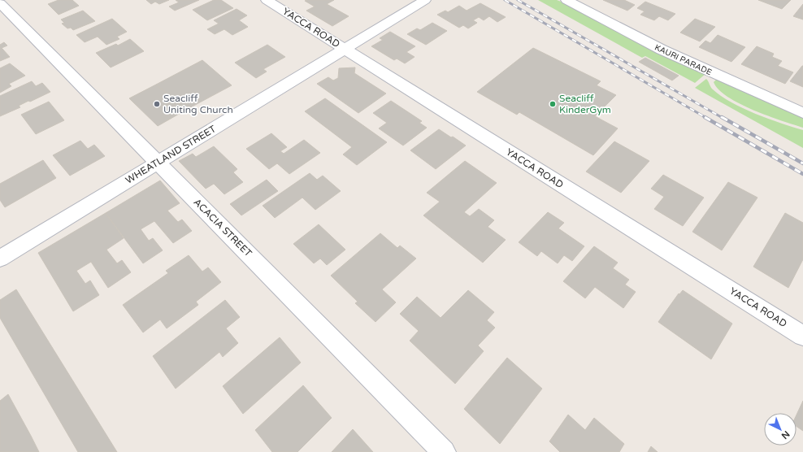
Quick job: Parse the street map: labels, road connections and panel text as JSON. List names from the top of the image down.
{
  "streets": {
    "street": [
      "YACCA ROAD",
      "KAURI PARADE",
      "WHEATLAND STREET",
      "ACACIA STREET"
    ]
  },
  "crossings": [
    ["YACCA ROAD", "WHEATLAND STREET"],
    ["WHEATLAND STREET", "ACACIA STREET"]
  ],
  "places": ["Seacliff Uniting Church", "Seacliff KinderGym"],
  "north": "bottom right"
}
